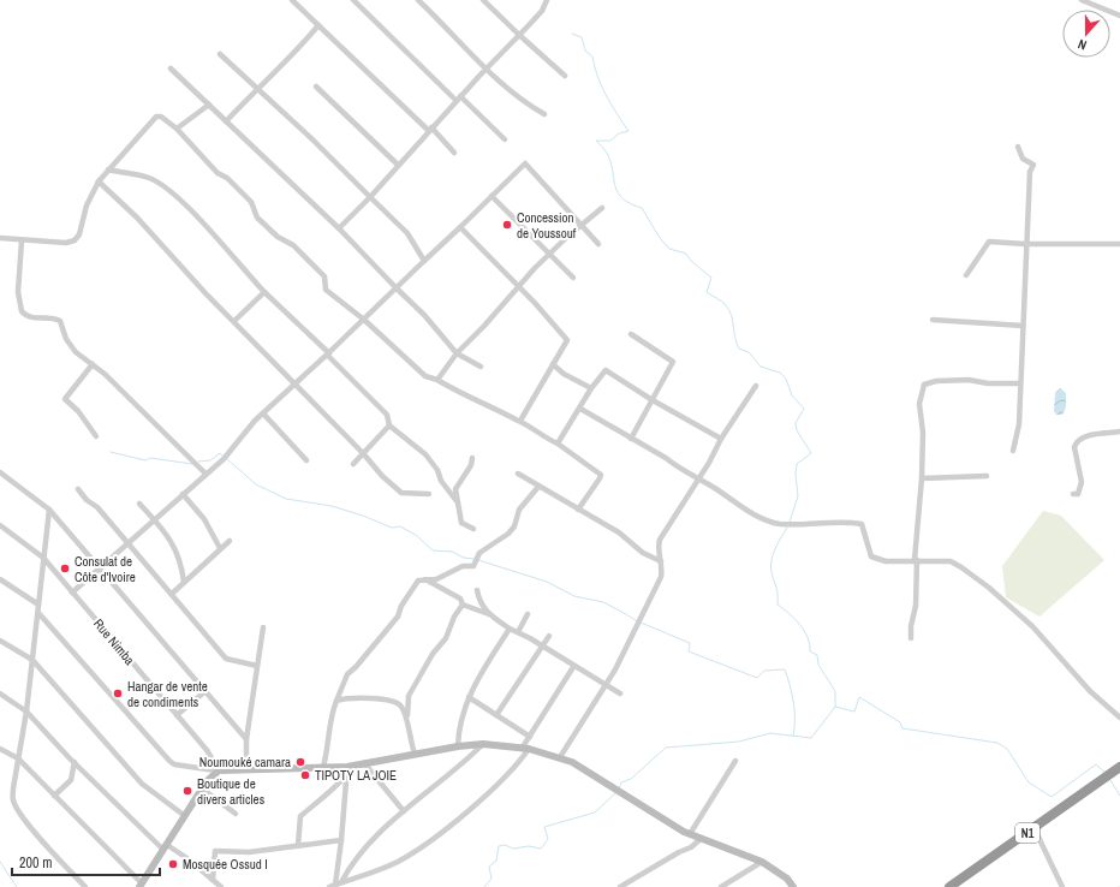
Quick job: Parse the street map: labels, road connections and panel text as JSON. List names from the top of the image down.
{
  "streets": {
    "highway": ["N1"],
    "street": ["Rue Nimba"]
  },
  "places": [
    "Concession de Youssouf",
    "Consulat de Côte d'Ivoire",
    "Hangar de vente de condiments",
    "Noumouké camara",
    "TIPOTY LA JOIE",
    "Boutique de divers articles",
    "Mosquée Ossud I"
  ],
  "scale_bar": "200 m",
  "north": "bottom"
}
